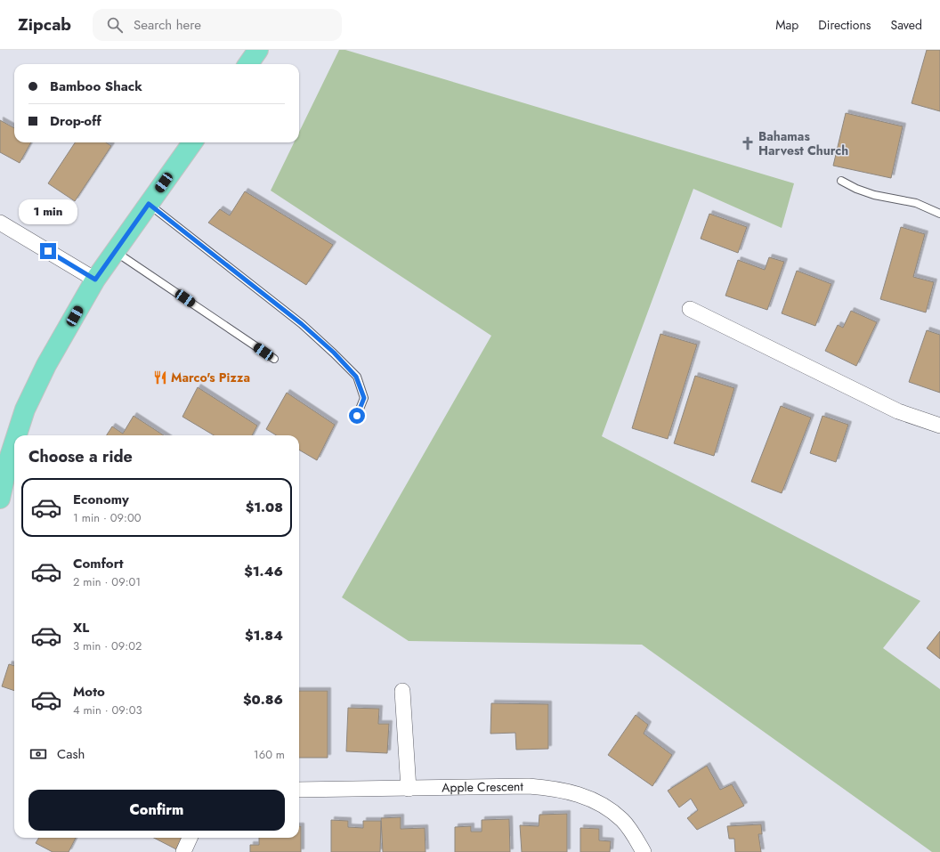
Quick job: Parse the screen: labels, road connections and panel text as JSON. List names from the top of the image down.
{
  "streets": {
    "street": ["Apple Crescent"]
  },
  "places": {
    "church": ["Bahamas Harvest Church"],
    "restaurant": ["Marco's Pizza"]
  },
  "page": {
    "header": "Zipcab",
    "search": "Search here",
    "nav": ["Map", "Directions", "Saved"],
    "banner": ["Bamboo Shack", "Drop-off"],
    "bubble": "1 min",
    "heading": "Choose a ride",
    "list": [
      {
        "name": "Economy",
        "note": "1 min · 09:00",
        "value": "$1.08"
      },
      {
        "name": "Comfort",
        "note": "2 min · 09:01",
        "value": "$1.46"
      },
      {
        "name": "XL",
        "note": "3 min · 09:02",
        "value": "$1.84"
      },
      {
        "name": "Moto",
        "note": "4 min · 09:03",
        "value": "$0.86"
      }
    ],
    "pay": ["Cash", "160 m"],
    "buttons": "Confirm"
  }
}
